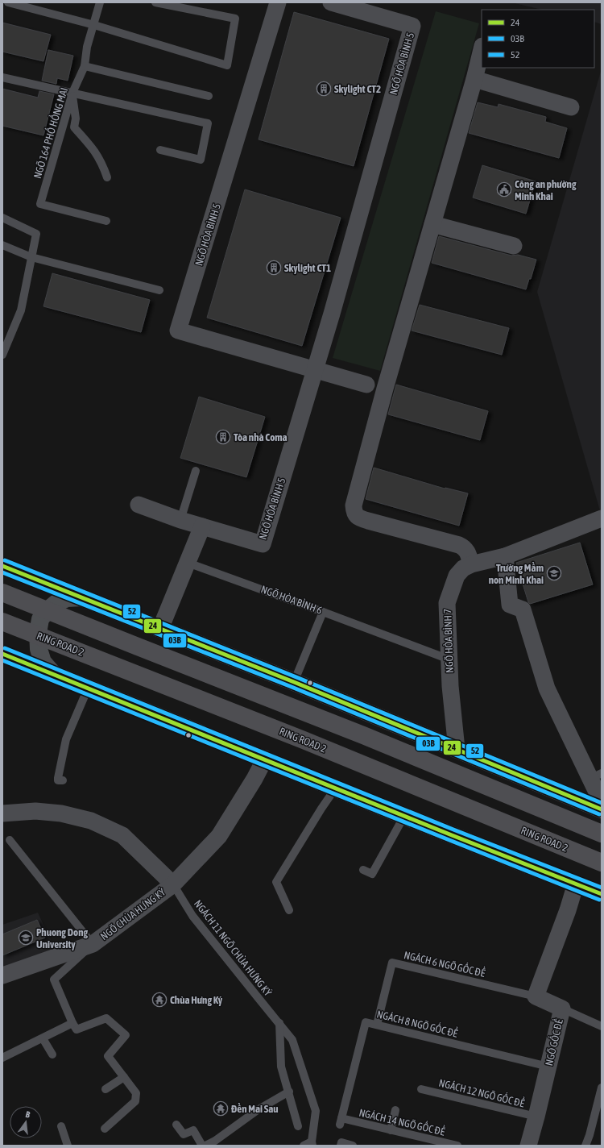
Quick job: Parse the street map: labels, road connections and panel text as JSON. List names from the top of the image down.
{
  "streets": {
    "highway": ["RING ROAD 2"],
    "street": [
      "NGÕ HÒA BÌNH 5",
      "NGÕ HÒA BÌNH 7",
      "NGÕ CHÙA HƯNG KÝ",
      "NGÕ GỐC ĐỀ"
    ],
    "lane": [
      "NGÕ 164 PHỐ HỒNG MAI",
      "NGÕ HÒA BÌNH 6",
      "NGÁCH 11 NGÕ CHÙA HƯNG KÝ",
      "NGÁCH 6 NGÕ GỐC ĐỀ",
      "NGÁCH 8 NGÕ GỐC ĐỀ",
      "NGÁCH 12 NGÕ GỐC ĐỀ",
      "NGÁCH 14 NGÕ GỐC ĐỀ"
    ]
  },
  "crossings": [
    ["NGÕ HÒA BÌNH 6", "NGÕ HÒA BÌNH 7"],
    ["NGÕ CHÙA HƯNG KÝ", "NGÁCH 11 NGÕ CHÙA HƯNG KÝ"],
    ["NGÁCH 6 NGÕ GỐC ĐỀ", "NGÁCH 8 NGÕ GỐC ĐỀ"],
    ["NGÁCH 6 NGÕ GỐC ĐỀ", "NGÕ GỐC ĐỀ"],
    ["NGÁCH 8 NGÕ GỐC ĐỀ", "NGÕ GỐC ĐỀ"],
    ["NGÁCH 8 NGÕ GỐC ĐỀ", "NGÁCH 14 NGÕ GỐC ĐỀ"],
    ["NGÕ GỐC ĐỀ", "NGÁCH 12 NGÕ GỐC ĐỀ"]
  ],
  "places": {
    "building": ["Skylight CT2", "Skylight CT1", "Tòa nhà Coma"],
    "public building": ["Công an phường Minh Khai"],
    "school or university": ["Trường Mầm non Minh Khai", "Phuong Dong University"],
    "temple": ["Chùa Hưng Ký", "Đền Mai Sau"]
  },
  "lines": ["transit line 52", "transit line 24", "transit line 03B"],
  "legend": ["24", "03B", "52"],
  "north": "top"
}
